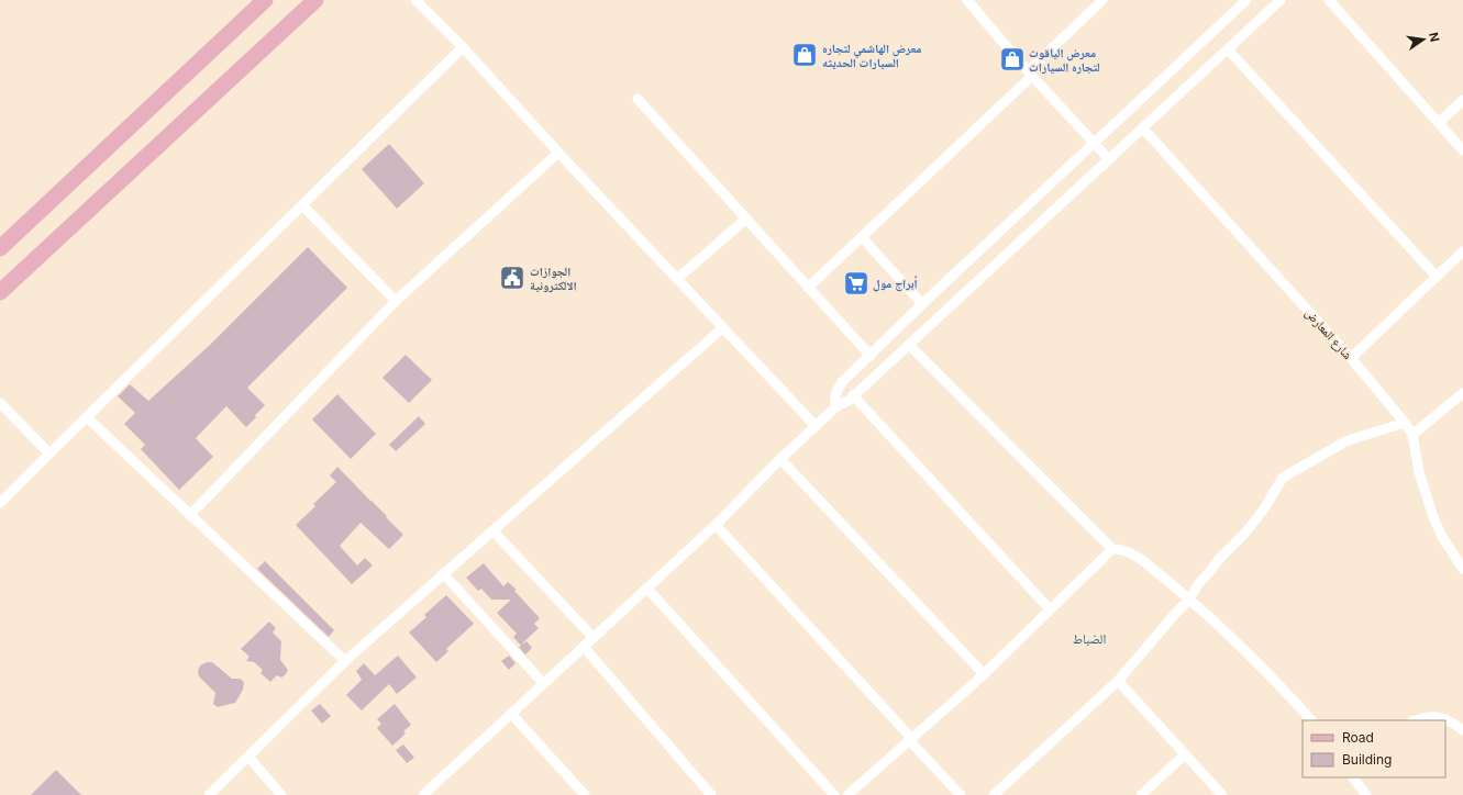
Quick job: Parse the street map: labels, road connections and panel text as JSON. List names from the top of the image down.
{
  "streets": {
    "street": ["شارع المعارض"]
  },
  "districts": ["الضباط"],
  "places": {
    "shop": ["معرض الهاشمي لتجاره السيارات الحديثه", "معرض الياقوت لتجاره السيارات"],
    "public building": ["الجوازات الالكترونية"],
    "supermarket": ["أبراج مول"]
  },
  "legend": ["Road", "Building"],
  "north": "right"
}
